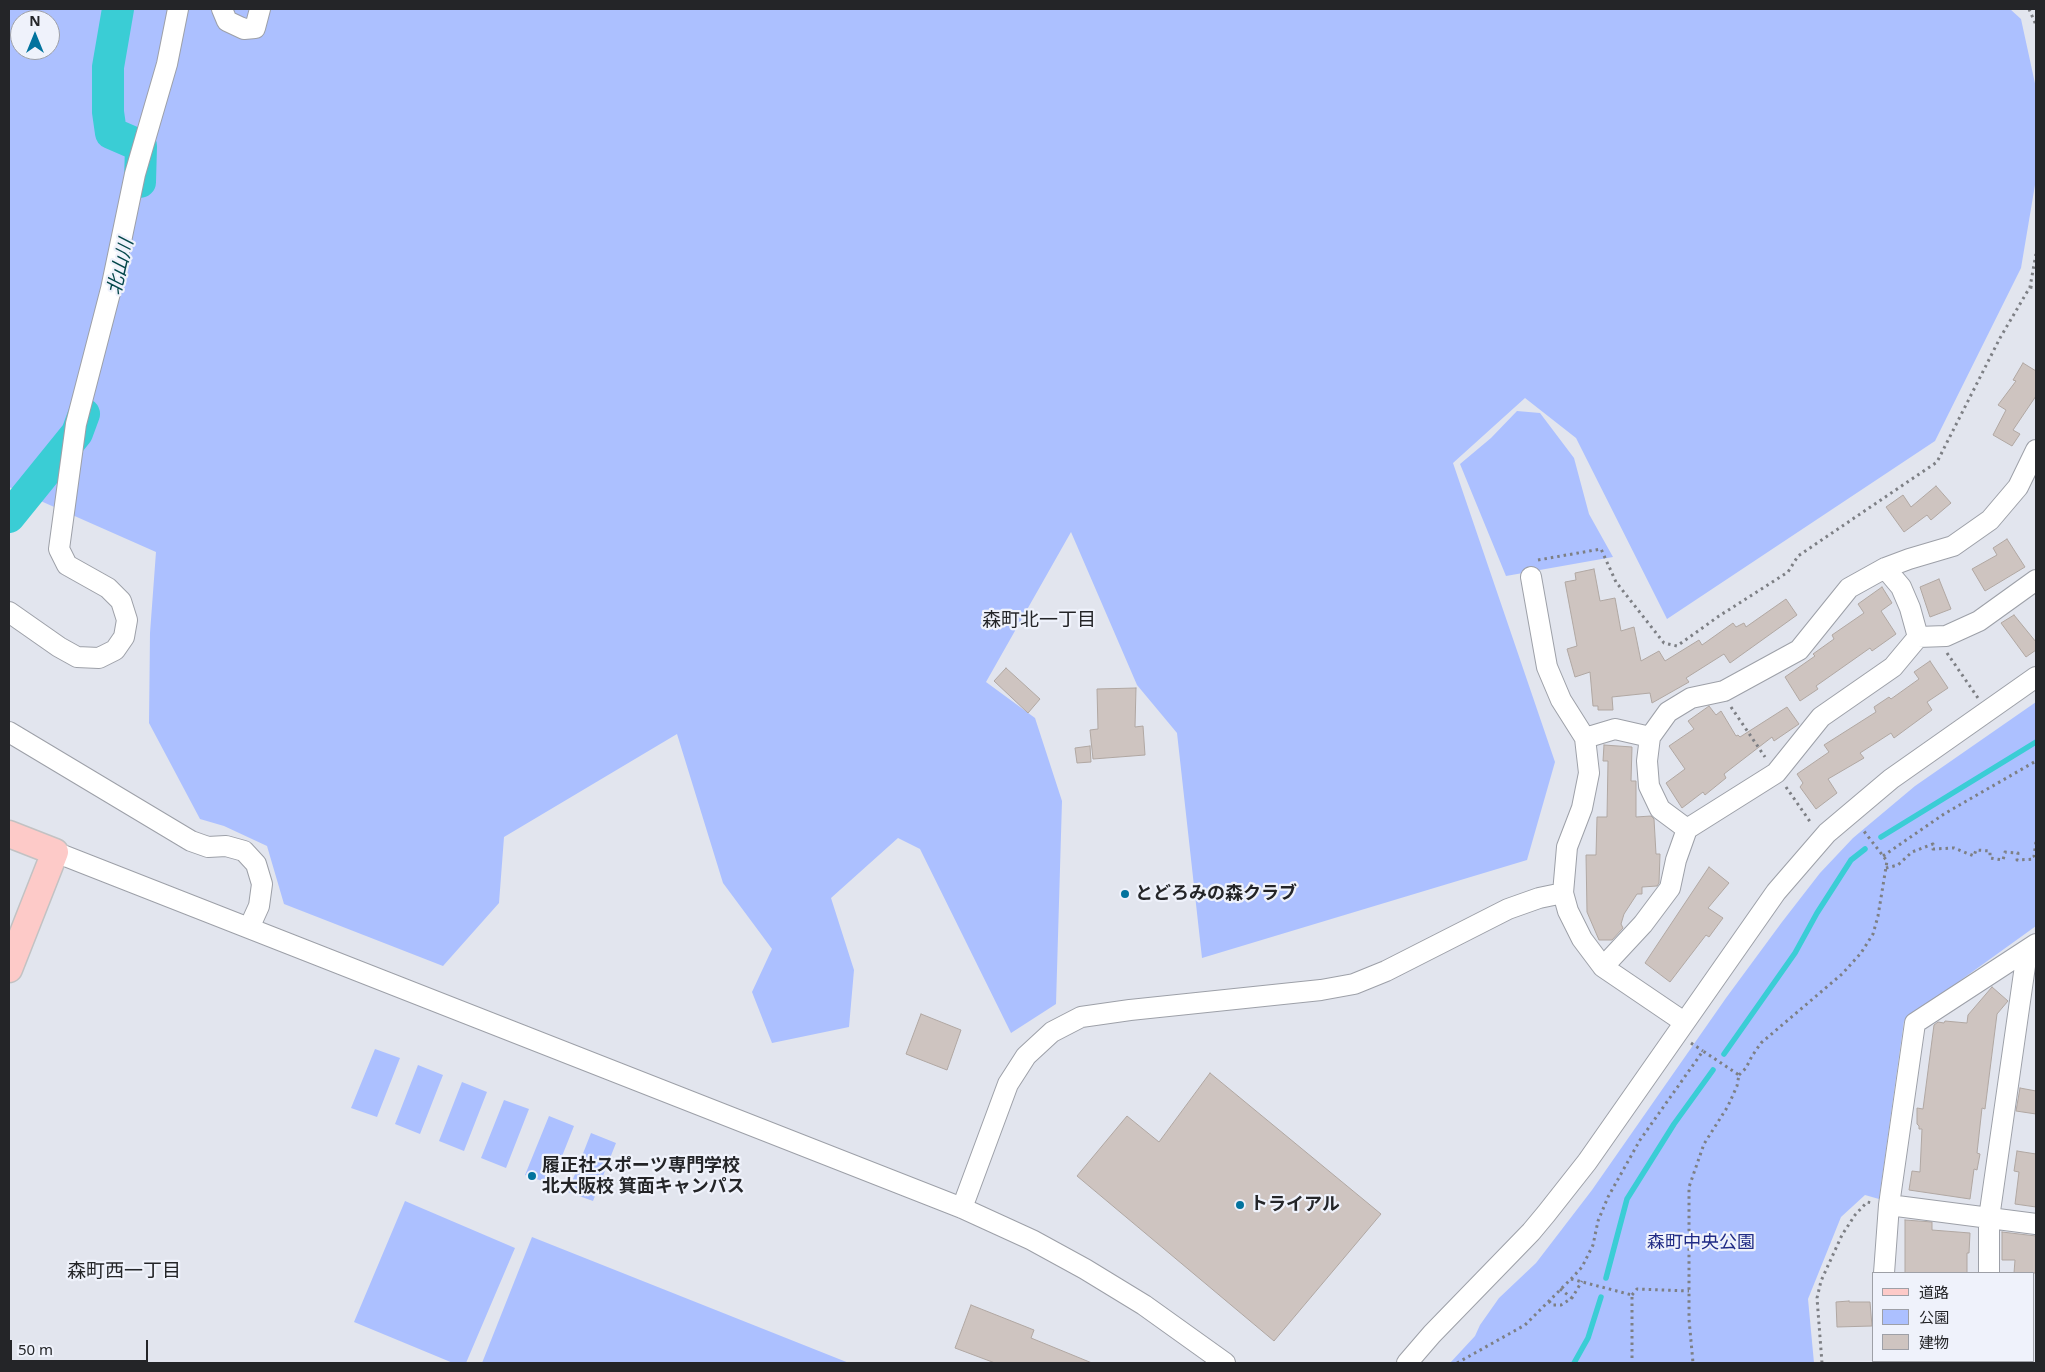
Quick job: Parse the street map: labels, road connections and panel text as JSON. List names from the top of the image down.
{
  "districts": ["森町北一丁目", "森町西一丁目"],
  "water": ["北山川"],
  "parks": ["森町中央公園"],
  "places": ["とどろみの森クラブ", "履正社スポーツ専門学校 北大阪校 箕面キャンパス", "トライアル"],
  "legend": ["道路", "公園", "建物"],
  "scale_bar": "50 m",
  "north": "top"
}
